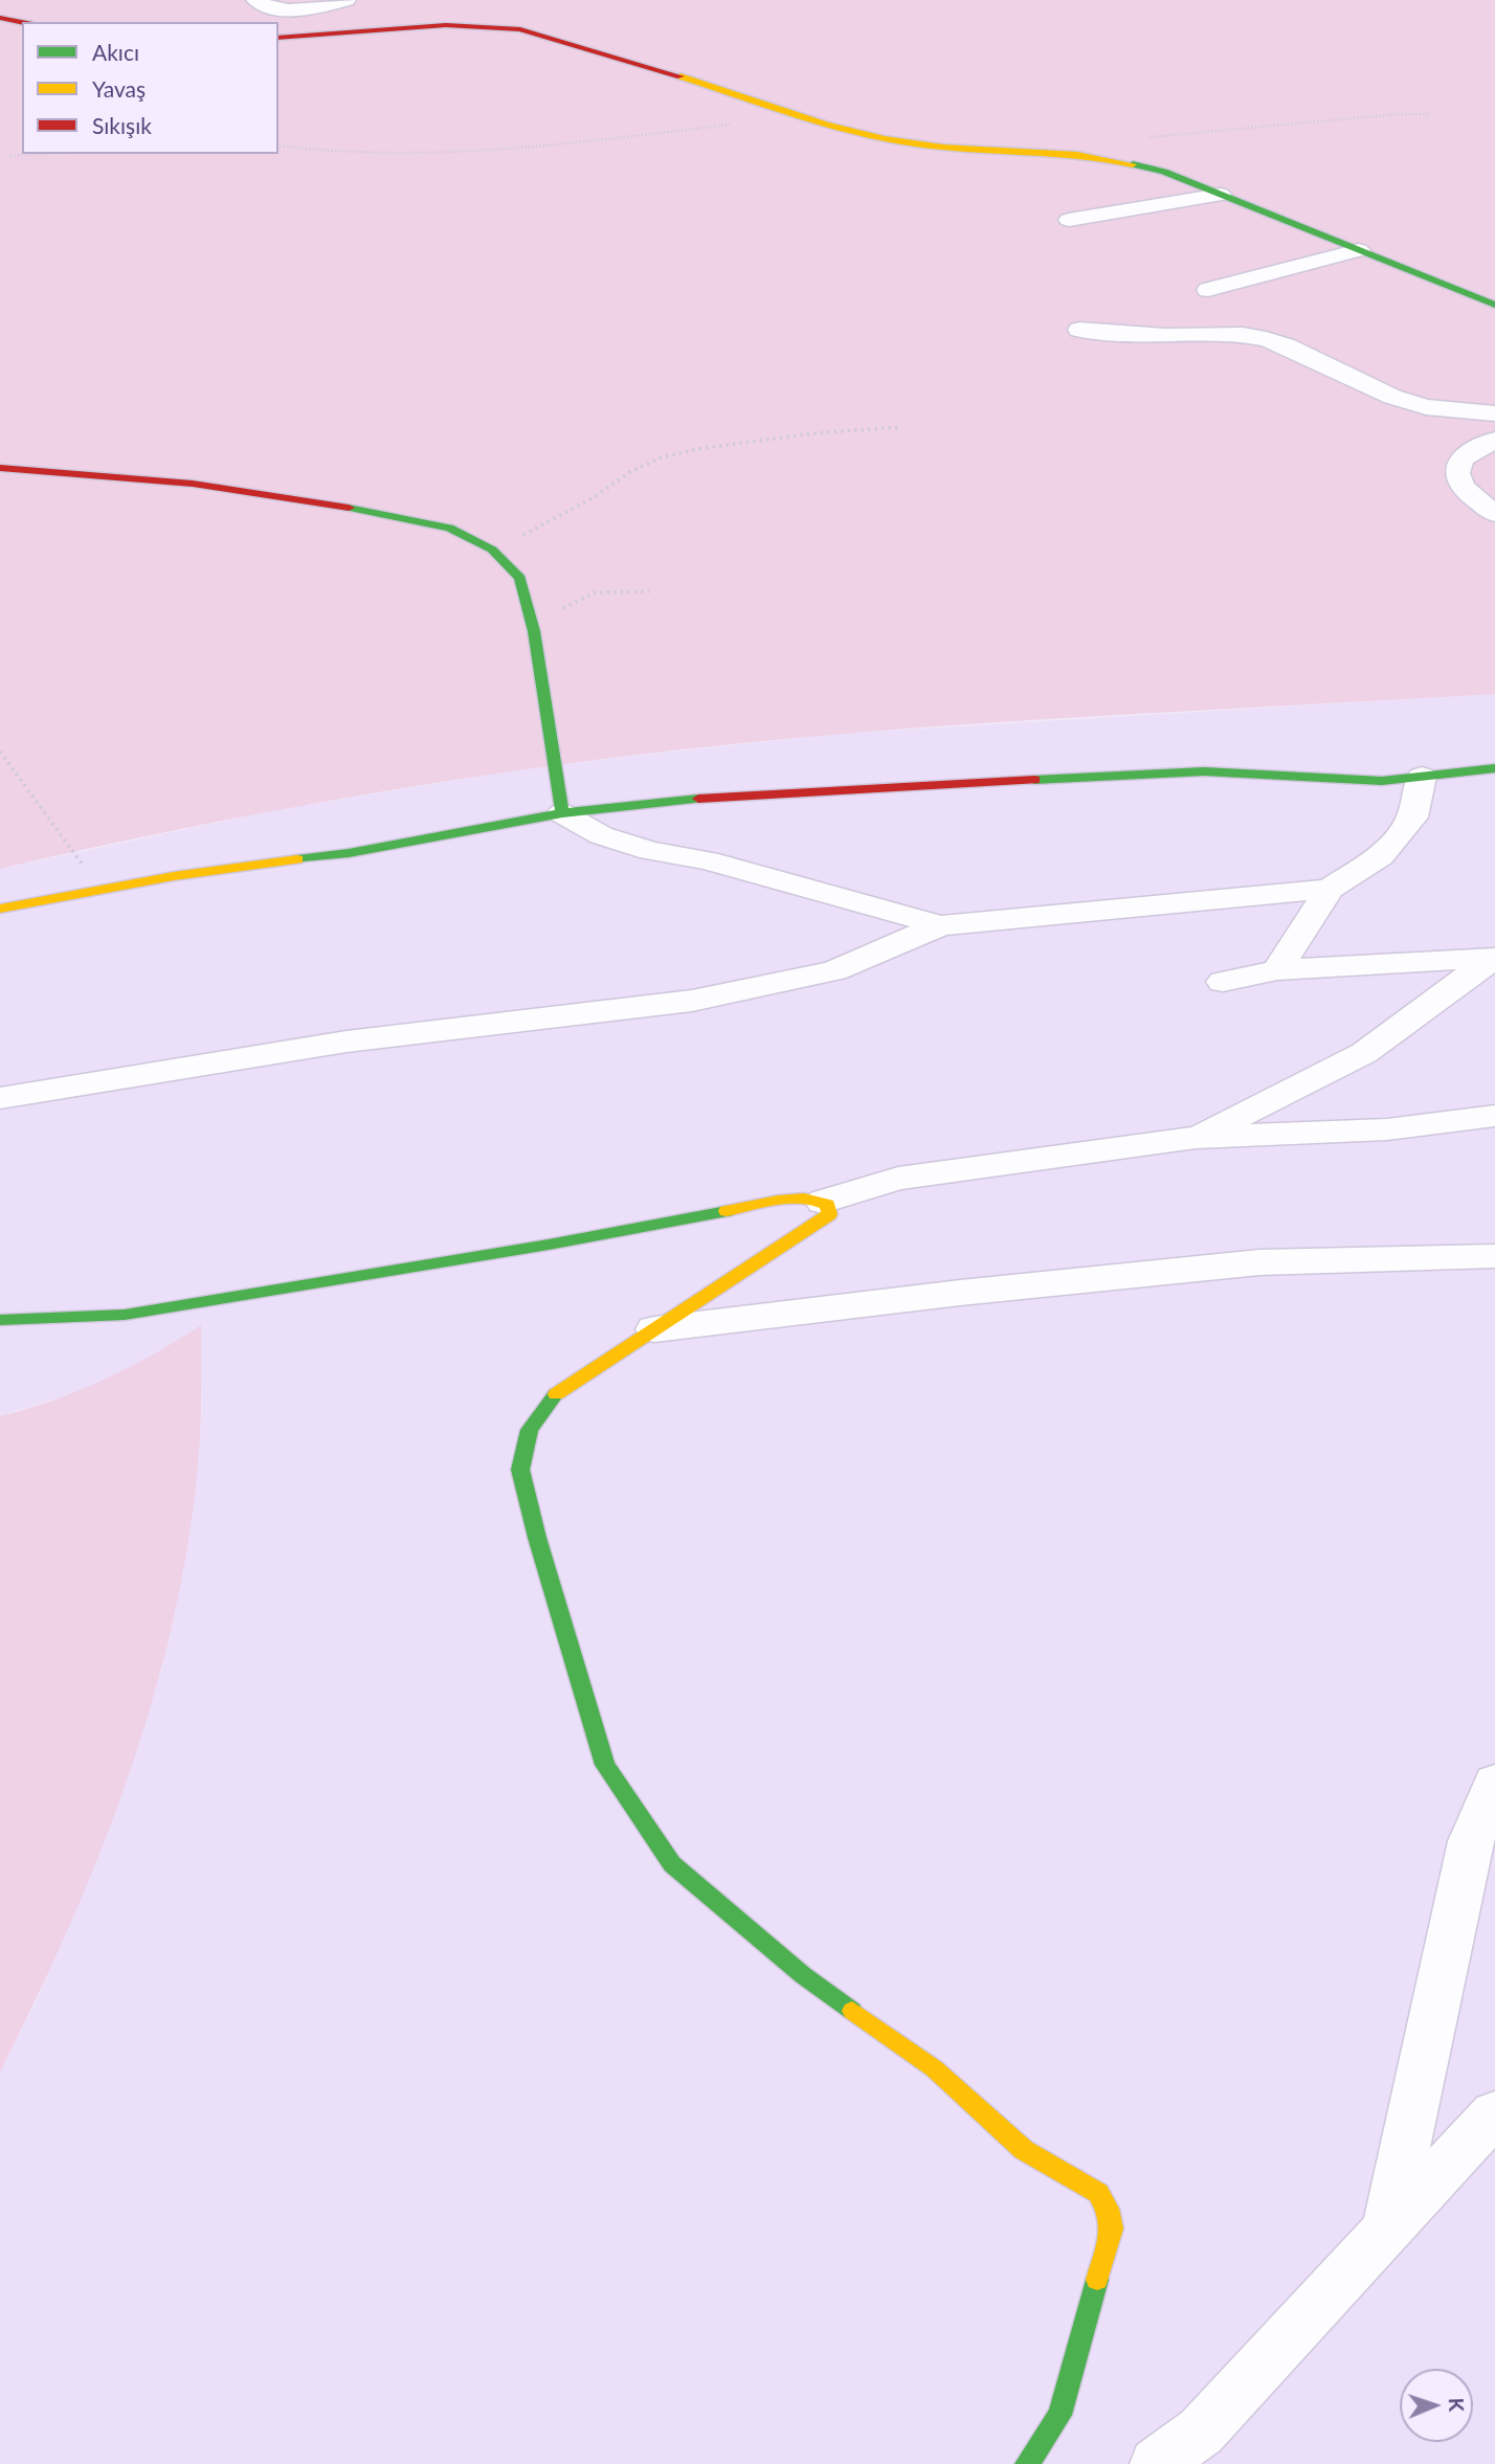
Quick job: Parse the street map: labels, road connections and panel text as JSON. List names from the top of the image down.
{
  "legend": ["Akıcı", "Yavaş", "Sıkışık"],
  "north": "right"
}
